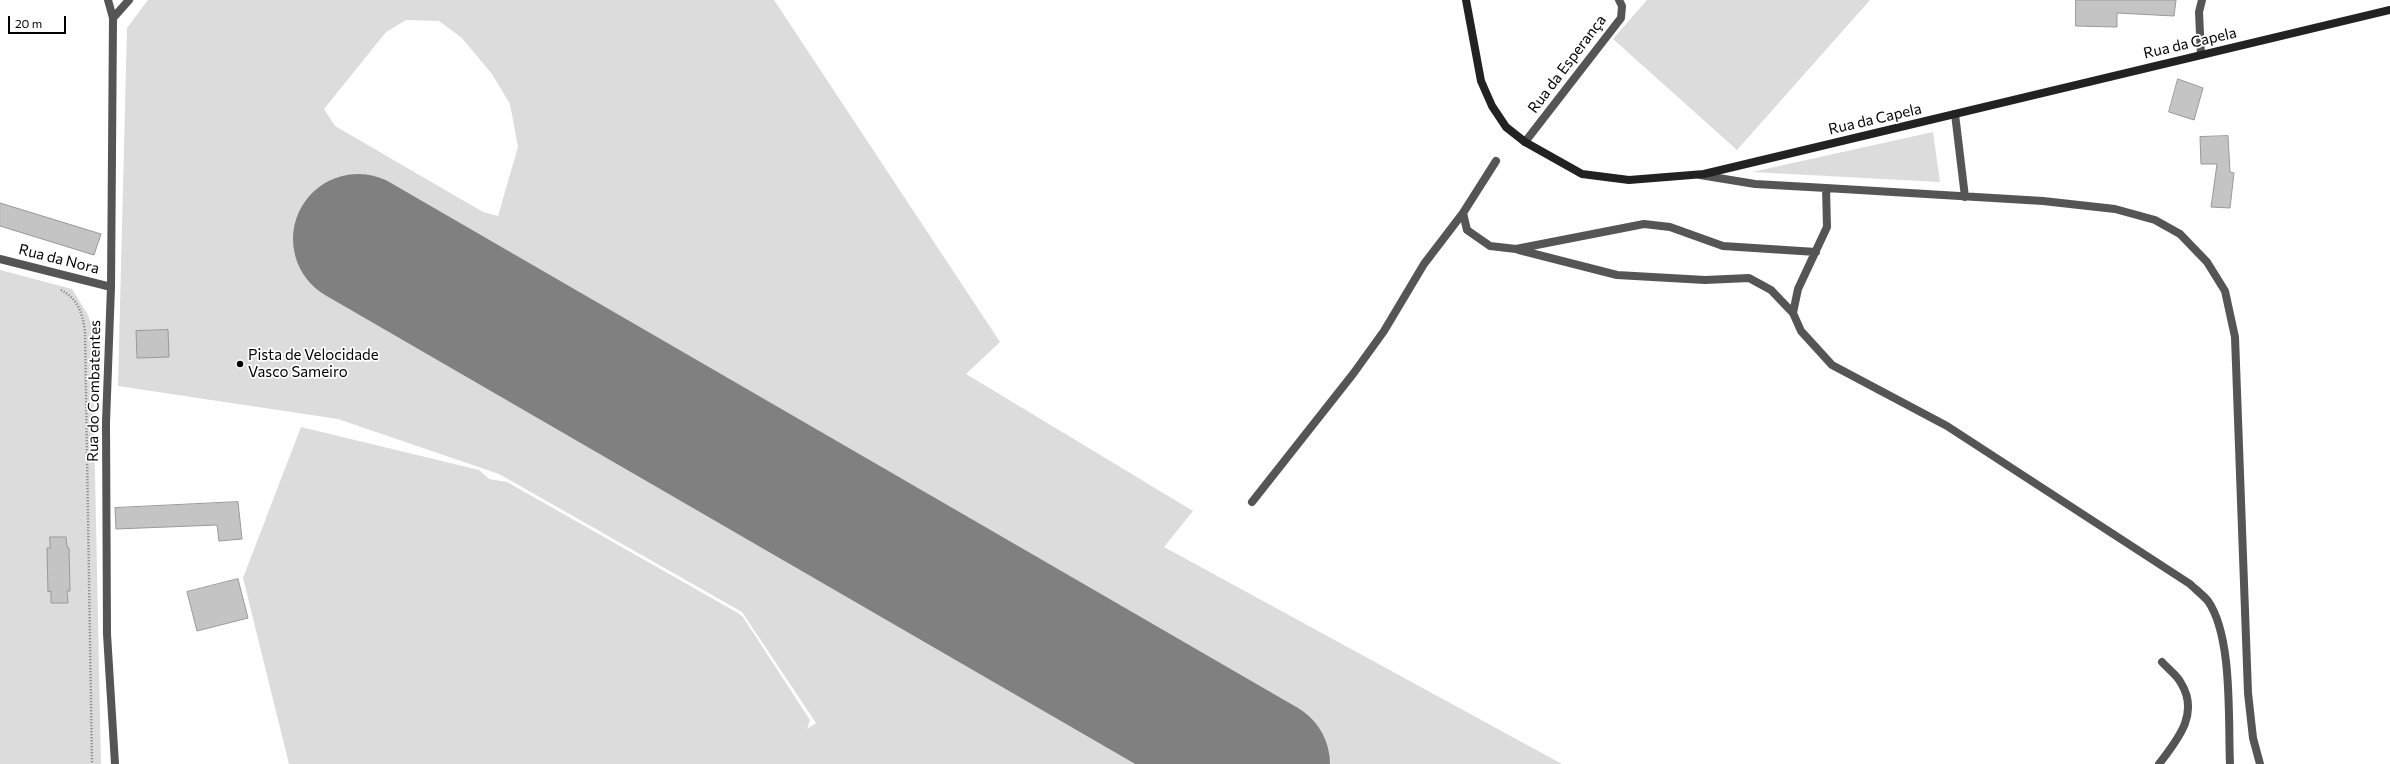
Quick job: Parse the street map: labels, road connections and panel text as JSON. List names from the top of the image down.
{
  "streets": {
    "street": [
      "Rua da Capela",
      "Rua da Esperança",
      "Rua da Nora",
      "Rua do Combatentes"
    ]
  },
  "crossings": [
    ["Rua da Capela", "Rua da Esperança"],
    ["Rua da Nora", "Rua do Combatentes"]
  ],
  "places": ["Pista de Velocidade Vasco Sameiro"],
  "scale_bar": "20 m"
}
